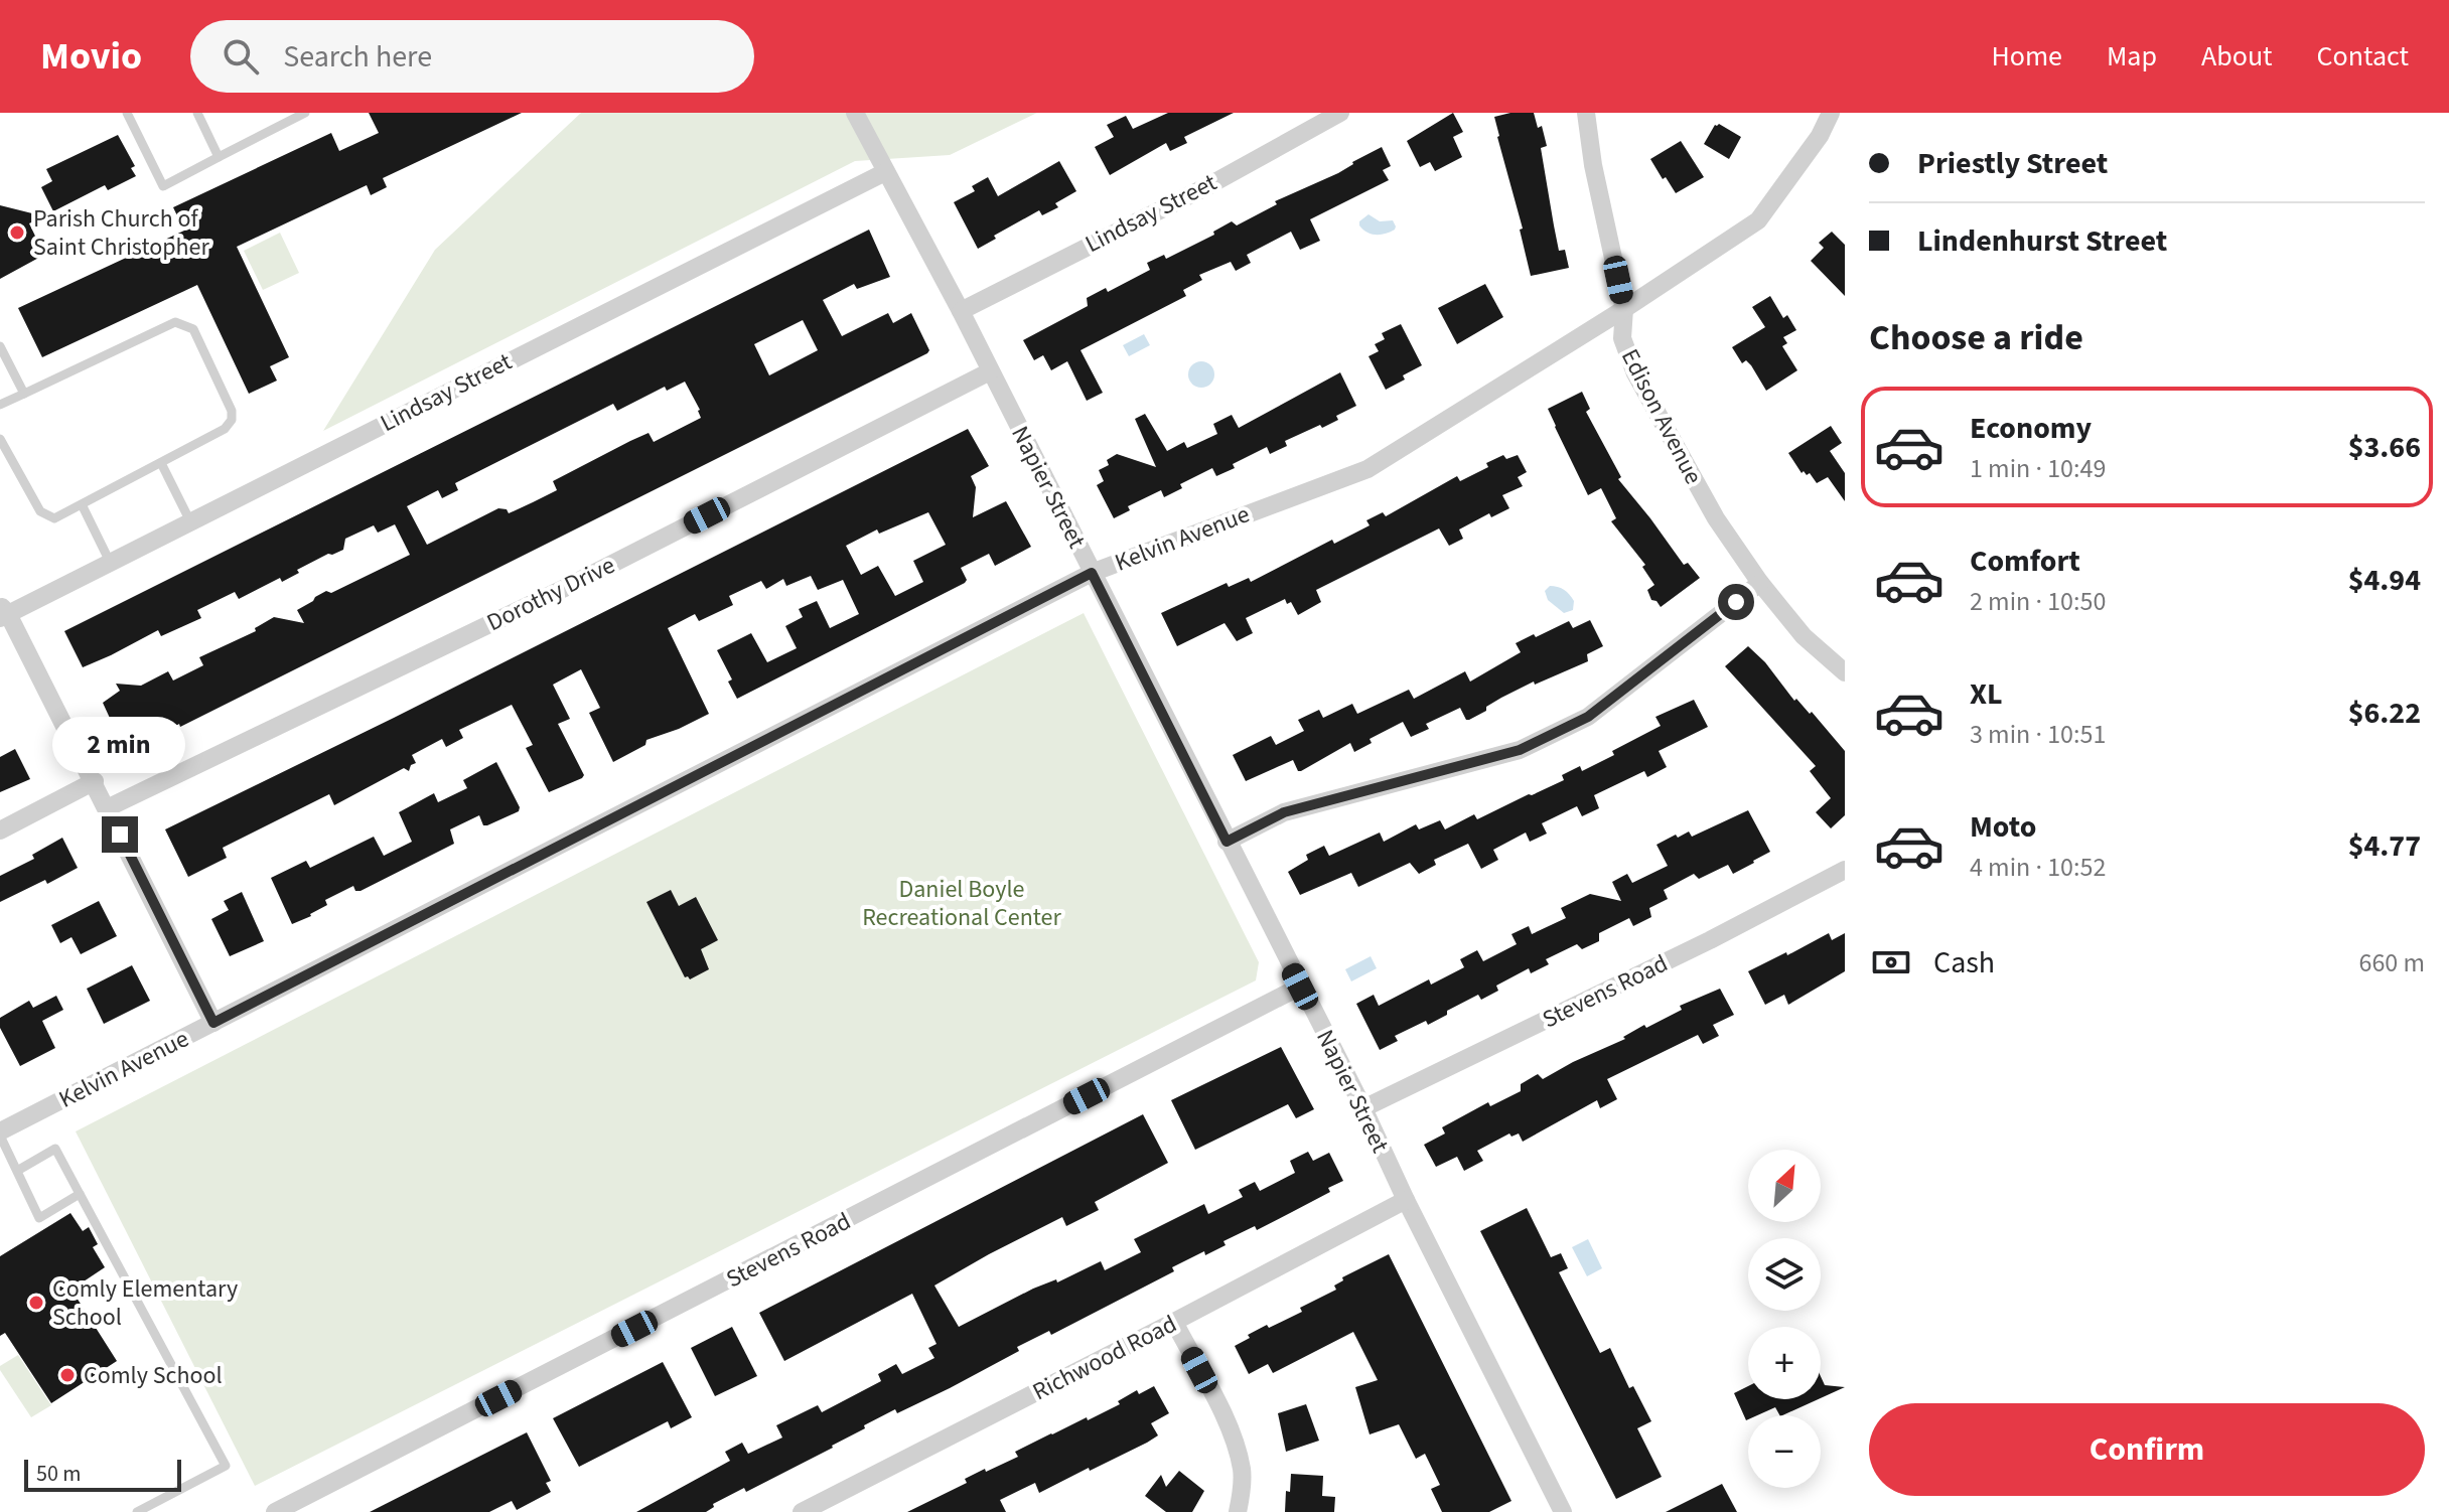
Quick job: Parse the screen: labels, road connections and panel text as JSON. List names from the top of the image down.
{
  "streets": {
    "street": [
      "Lindsay Street",
      "Edison Avenue",
      "Napier Street",
      "Kelvin Avenue",
      "Dorothy Drive",
      "Stevens Road",
      "Richwood Road"
    ]
  },
  "crossings": [
    ["Lindsay Street", "Napier Street"],
    ["Edison Avenue", "Kelvin Avenue"],
    ["Napier Street", "Kelvin Avenue"],
    ["Napier Street", "Dorothy Drive"],
    ["Napier Street", "Stevens Road"],
    ["Napier Street", "Richwood Road"]
  ],
  "parks": ["Daniel Boyle Recreational Center"],
  "places": ["Parish Church of Saint Christopher", "Comly Elementary School", "Comly School"],
  "scale_bar": "50 m",
  "north": "top right",
  "page": {
    "header": "Movio",
    "search": "Search here",
    "nav": [
      "Home",
      "Map",
      "About",
      "Contact"
    ],
    "banner": ["Priestly Street", "Lindenhurst Street"],
    "heading": "Choose a ride",
    "list": [
      {
        "name": "Economy",
        "note": "1 min · 10:49",
        "value": "$3.66"
      },
      {
        "name": "Comfort",
        "note": "2 min · 10:50",
        "value": "$4.94"
      },
      {
        "name": "XL",
        "note": "3 min · 10:51",
        "value": "$6.22"
      },
      {
        "name": "Moto",
        "note": "4 min · 10:52",
        "value": "$4.77"
      }
    ],
    "bubble": "2 min",
    "pay": ["Cash", "660 m"],
    "map_buttons": ["+", "−"],
    "buttons": "Confirm",
    "scale": "50 m"
  }
}
